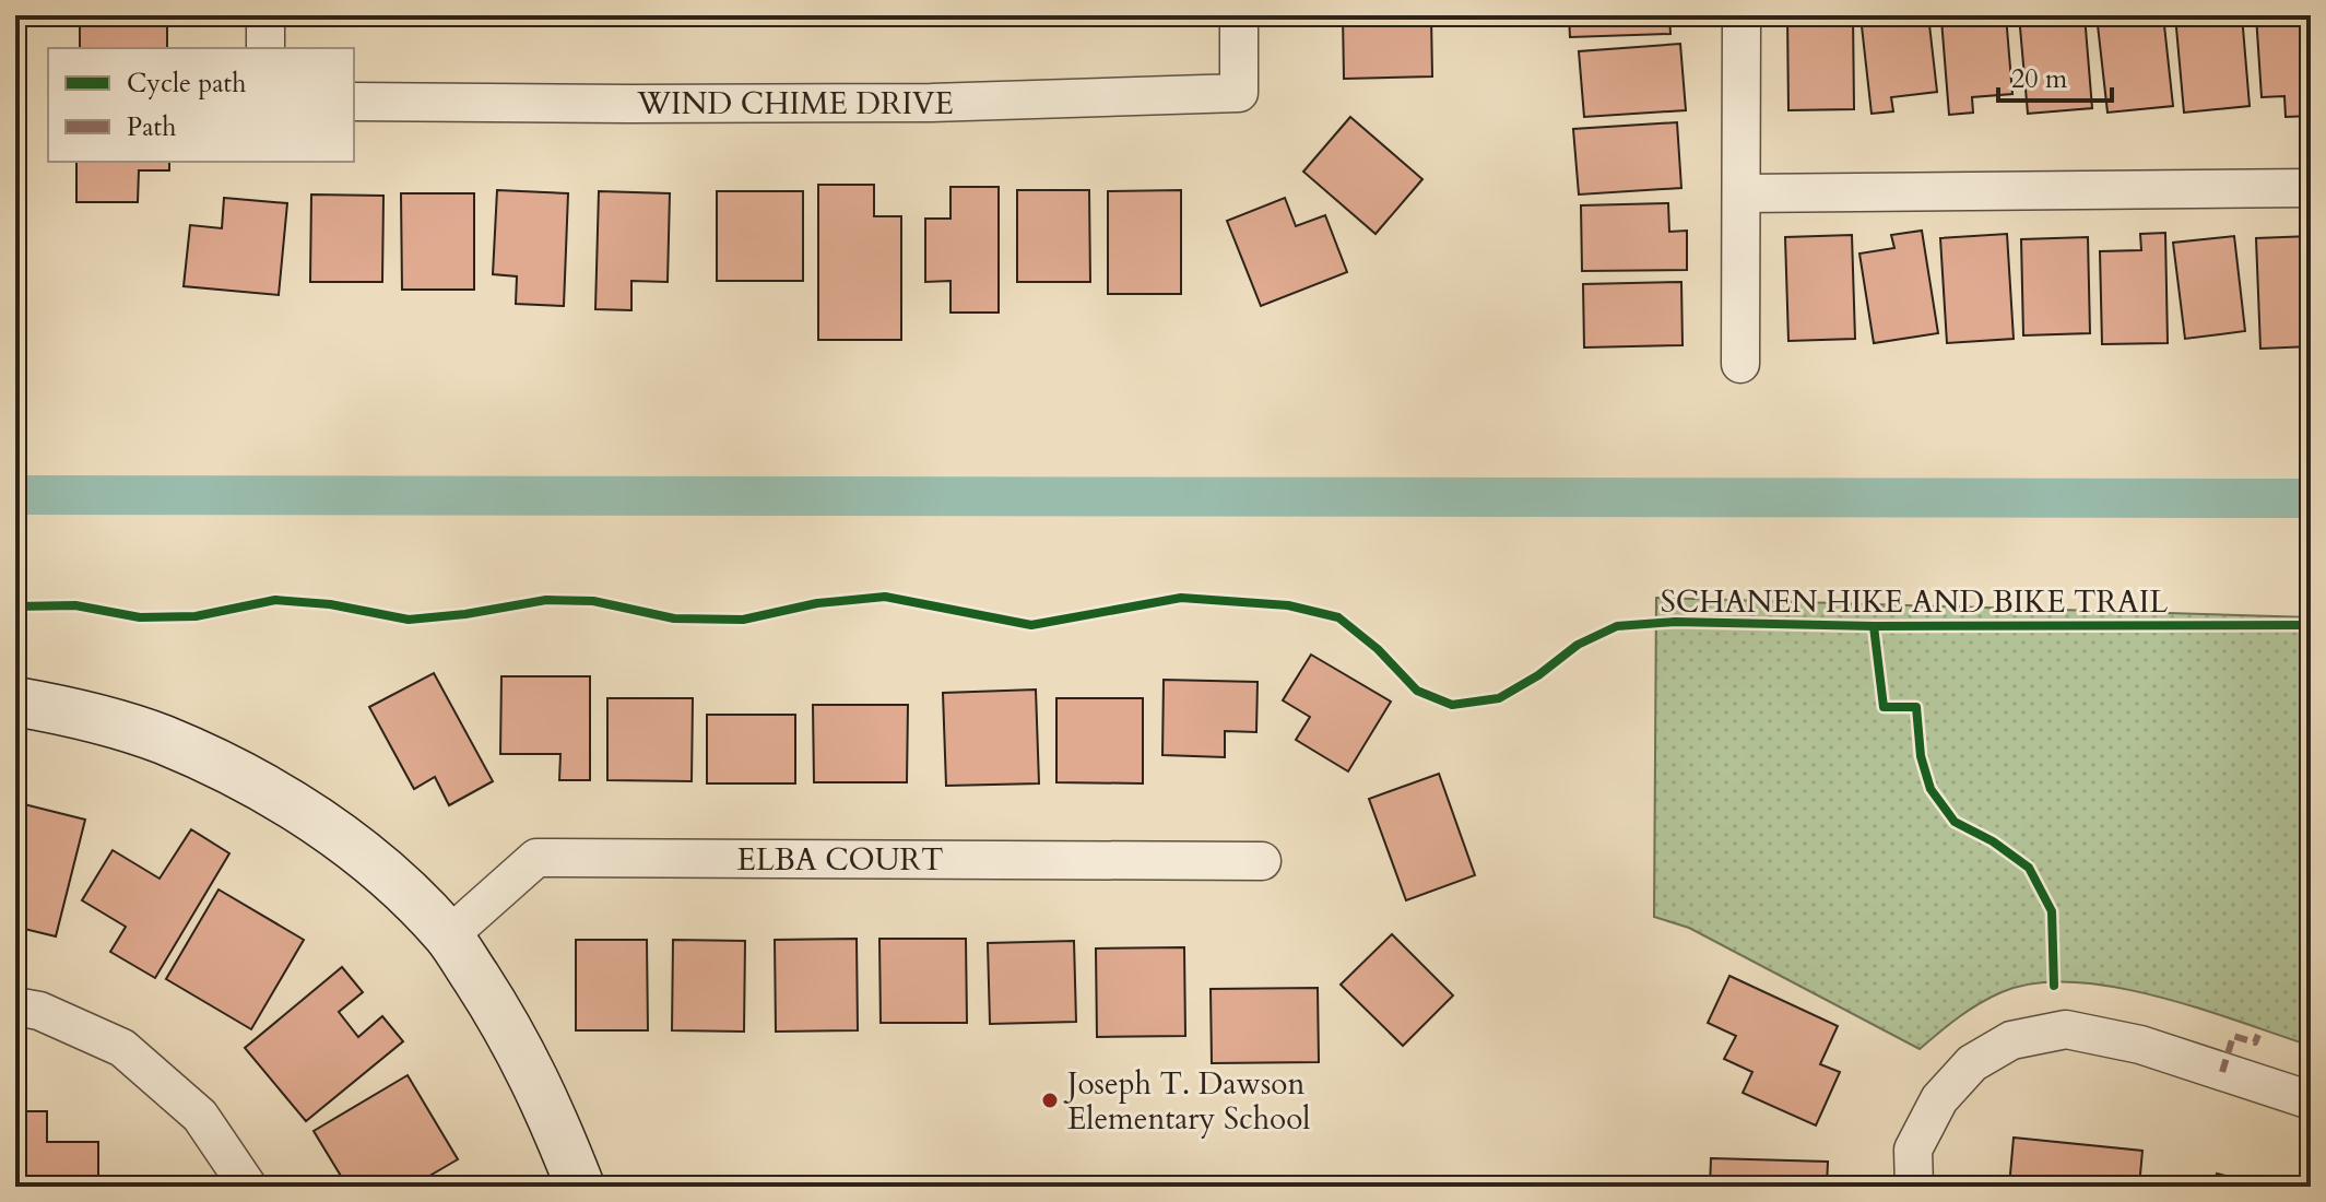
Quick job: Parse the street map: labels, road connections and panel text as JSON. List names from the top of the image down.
{
  "streets": {
    "street": ["WIND CHIME DRIVE", "ELBA COURT"],
    "cycle path": ["SCHANEN HIKE AND BIKE TRAIL"]
  },
  "places": ["Joseph T. Dawson Elementary School"],
  "legend": ["Cycle path", "Path"],
  "scale_bar": "20 m"
}
